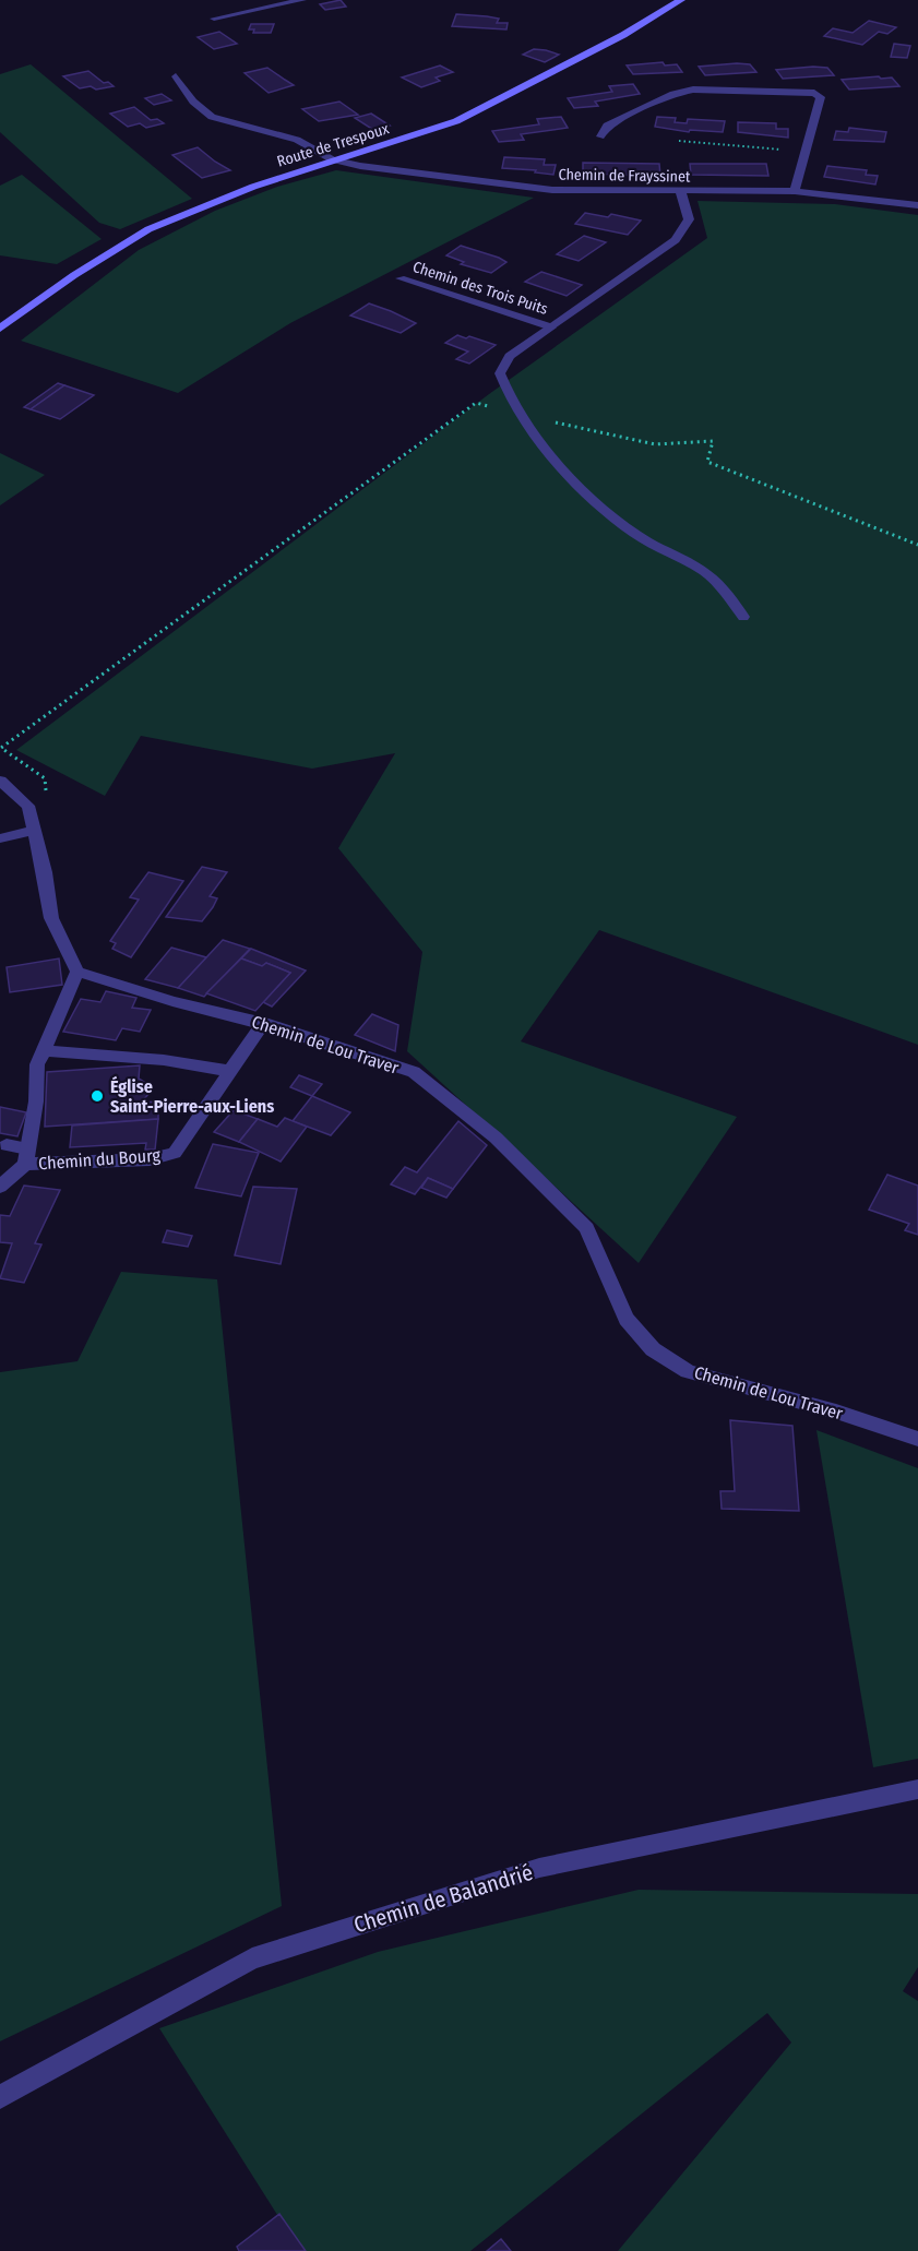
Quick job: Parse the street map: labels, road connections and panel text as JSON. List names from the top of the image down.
{
  "streets": {
    "street": [
      "Route de Trespoux",
      "Chemin de Frayssinet",
      "Chemin des Trois Puits",
      "Chemin de Lou Traver",
      "Chemin du Bourg",
      "Chemin de Balandrié"
    ]
  },
  "crossings": [
    ["Route de Trespoux", "Chemin de Frayssinet"],
    ["Chemin de Lou Traver", "Chemin du Bourg"]
  ],
  "places": ["Église Saint-Pierre-aux-Liens"]
}
